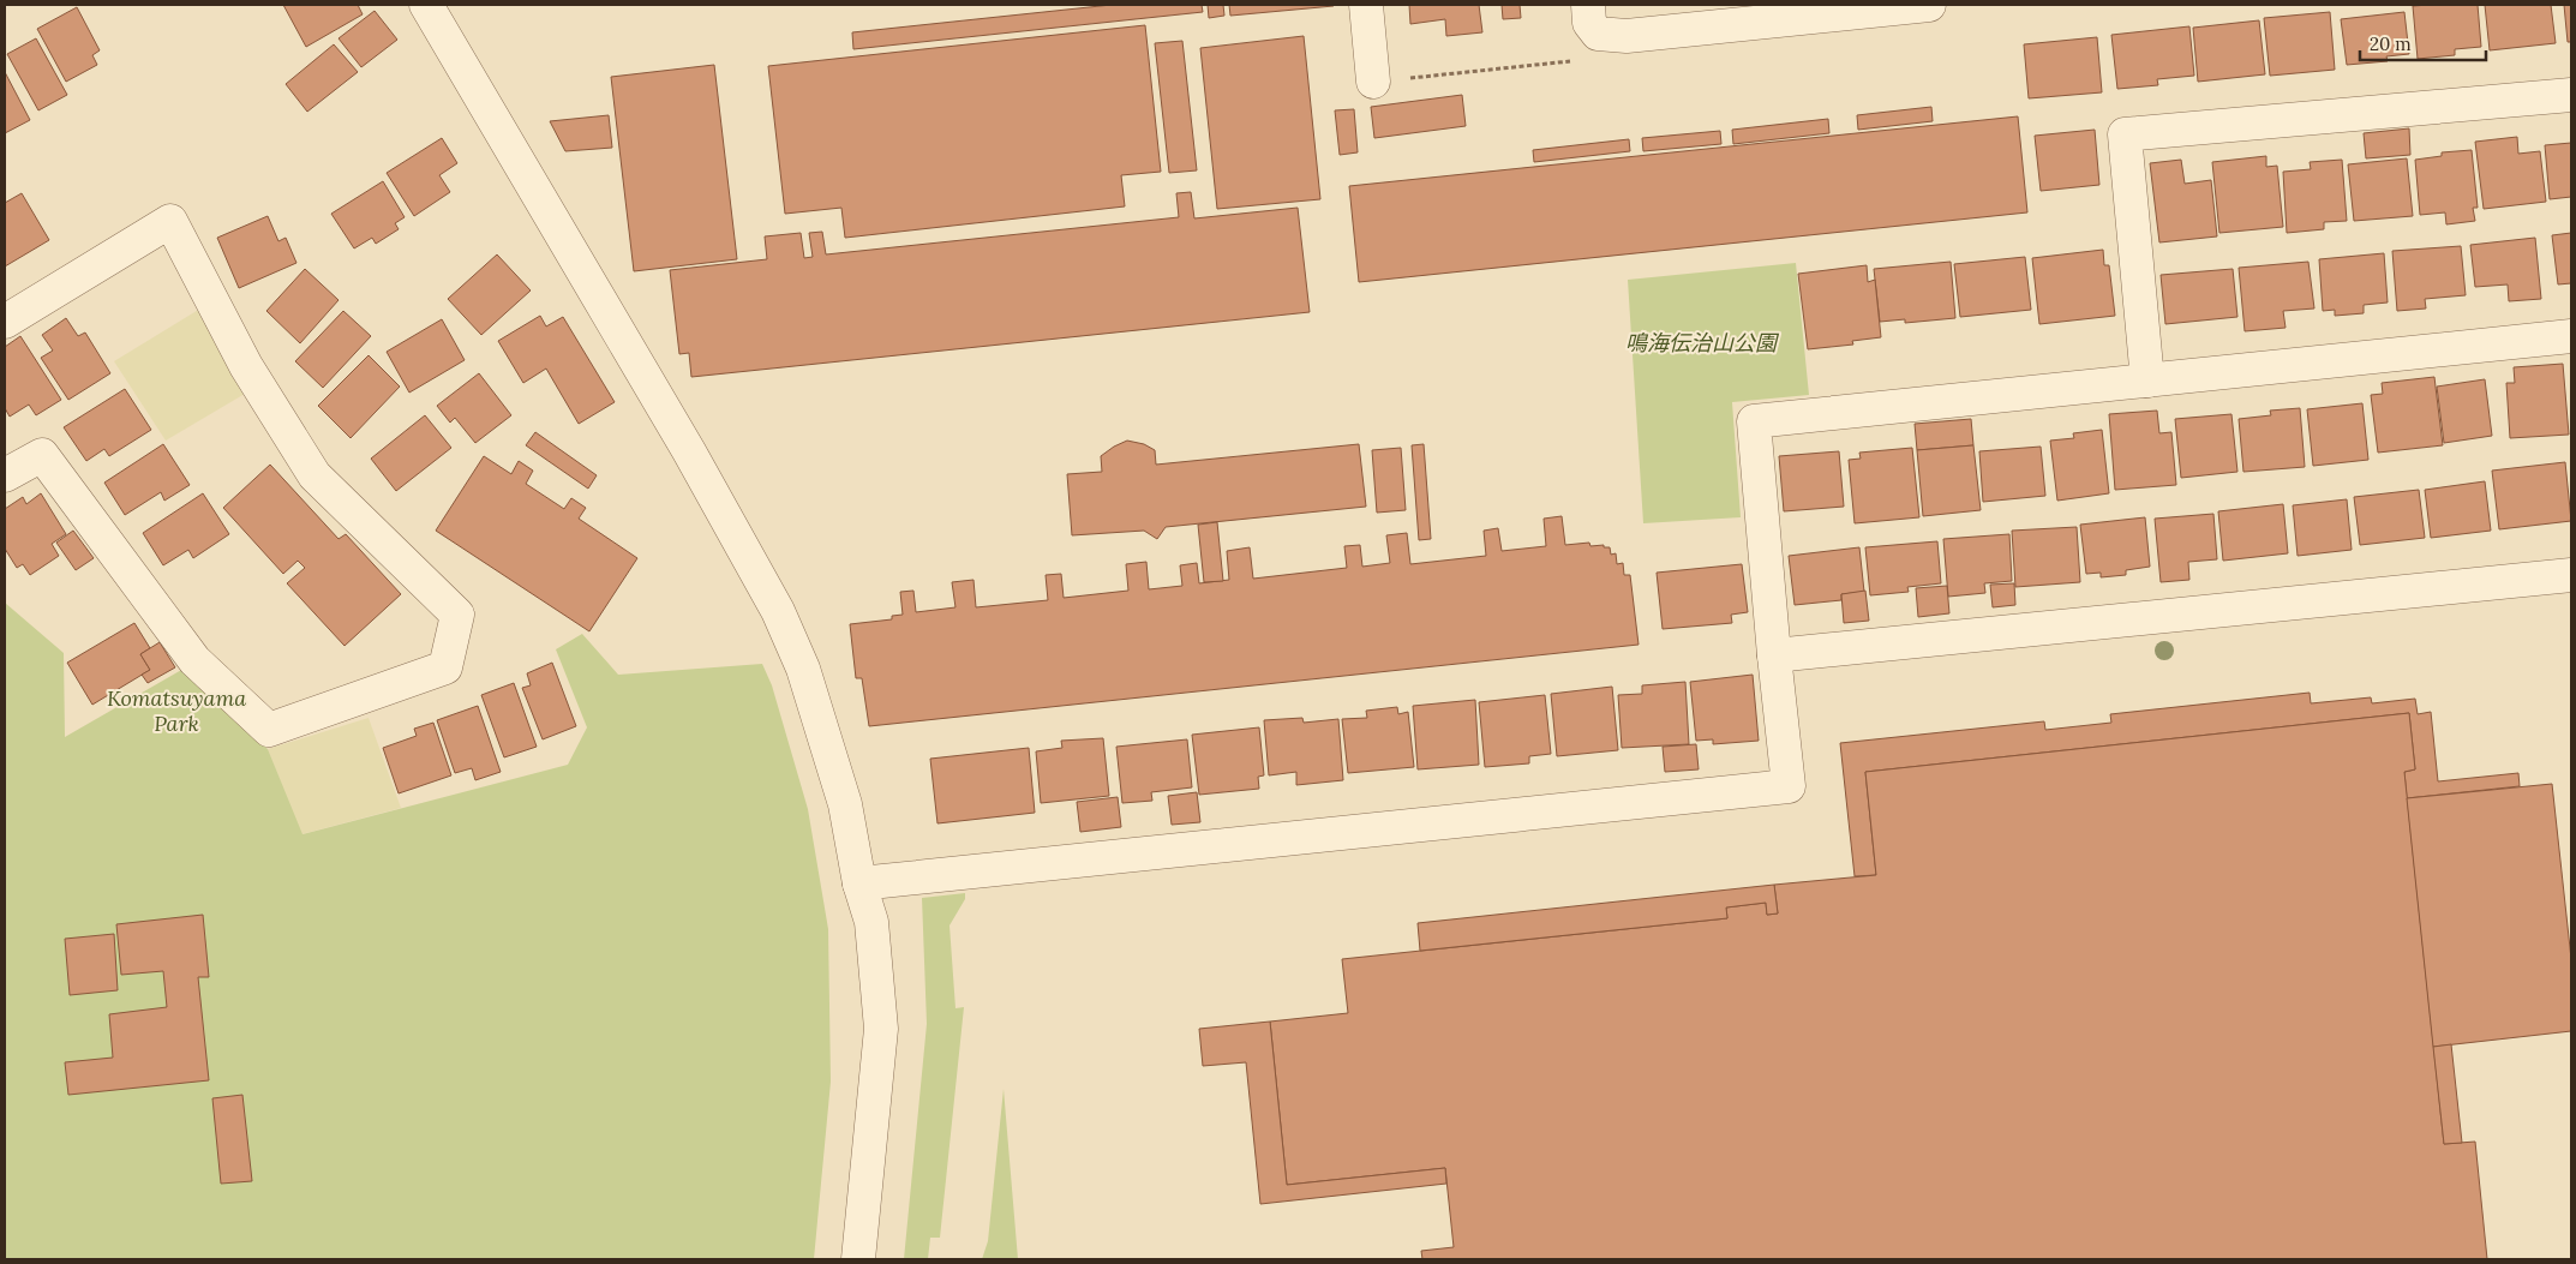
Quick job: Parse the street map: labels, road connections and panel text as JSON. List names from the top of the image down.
{
  "parks": ["鳴海伝治山公園", "Komatsuyama Park"],
  "scale_bar": "20 m"
}
